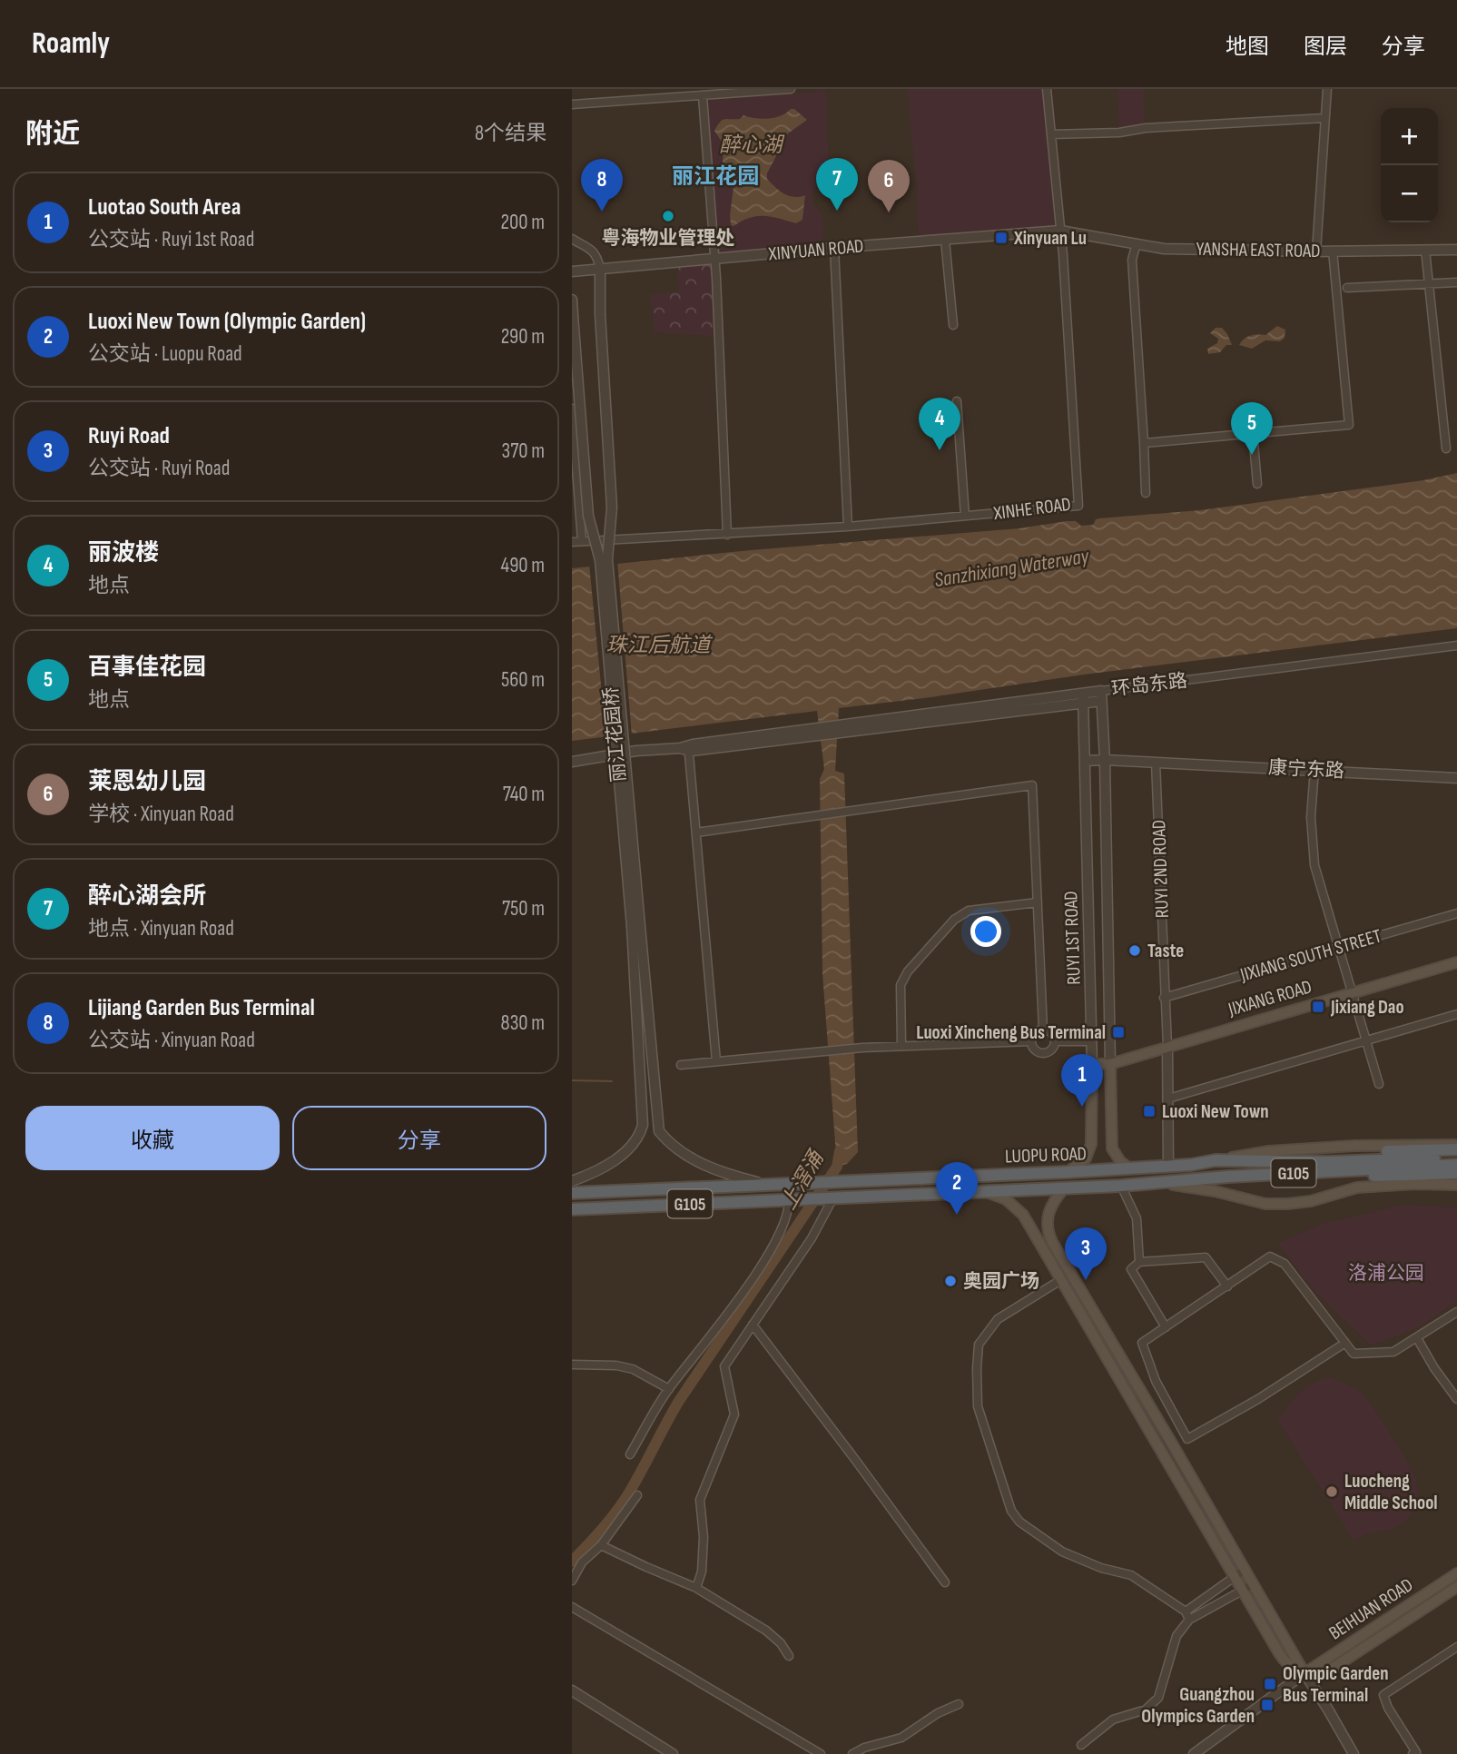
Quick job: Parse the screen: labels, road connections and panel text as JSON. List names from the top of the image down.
{
  "streets": {
    "highway": ["LUOPU ROAD", "G105"],
    "main road": ["RUYI 1ST ROAD", "JIXIANG ROAD", "BEIHUAN ROAD"],
    "street": [
      "XINYUAN ROAD",
      "YANSHA EAST ROAD",
      "XINHE ROAD",
      "环岛东路",
      "丽江花园桥",
      "康宁东路",
      "RUYI 2ND ROAD",
      "JIXIANG SOUTH STREET"
    ]
  },
  "crossings": [
    ["XINYUAN ROAD", "YANSHA EAST ROAD"],
    ["XINYUAN ROAD", "XINHE ROAD"],
    ["XINYUAN ROAD", "丽江花园桥"],
    ["YANSHA EAST ROAD", "XINHE ROAD"],
    ["环岛东路", "RUYI 1ST ROAD"],
    ["康宁东路", "RUYI 2ND ROAD"],
    ["康宁东路", "RUYI 1ST ROAD"],
    ["RUYI 2ND ROAD", "JIXIANG SOUTH STREET"],
    ["RUYI 2ND ROAD", "JIXIANG ROAD"],
    ["RUYI 2ND ROAD", "LUOPU ROAD"],
    ["RUYI 1ST ROAD", "JIXIANG ROAD"],
    ["RUYI 1ST ROAD", "LUOPU ROAD"]
  ],
  "districts": ["丽江花园"],
  "water": [
    "醉心湖",
    "Sanzhixiang Waterway",
    "珠江后航道",
    "上滘涌"
  ],
  "parks": ["洛浦公园"],
  "places": {
    "other": [
      "粤海物业管理处",
      "Taste",
      "奥园广场",
      "Luocheng Middle School"
    ],
    "transit": [
      "Xinyuan Lu",
      "Jixiang Dao",
      "Luoxi Xincheng Bus Terminal",
      "Luoxi New Town",
      "Olympic Garden Bus Terminal",
      "Guangzhou Olympics Garden"
    ]
  },
  "page": {
    "header": "Roamly",
    "nav": ["地图", "图层", "分享"],
    "heading": ["附近", "8个结果"],
    "map_buttons": ["+", "−"],
    "pins": [
      "7",
      "8",
      "6",
      "4",
      "5",
      "1",
      "2",
      "3"
    ],
    "list": [
      {
        "mark": "1",
        "name": "Luotao South Area",
        "note": "公交站 · Ruyi 1st Road",
        "value": "200 m"
      },
      {
        "mark": "2",
        "name": "Luoxi New Town (Olympic Garden)",
        "note": "公交站 · Luopu Road",
        "value": "290 m"
      },
      {
        "mark": "3",
        "name": "Ruyi Road",
        "note": "公交站 · Ruyi Road",
        "value": "370 m"
      },
      {
        "mark": "4",
        "name": "丽波楼",
        "note": "地点",
        "value": "490 m"
      },
      {
        "mark": "5",
        "name": "百事佳花园",
        "note": "地点",
        "value": "560 m"
      },
      {
        "mark": "6",
        "name": "莱恩幼儿园",
        "note": "学校 · Xinyuan Road",
        "value": "740 m"
      },
      {
        "mark": "7",
        "name": "醉心湖会所",
        "note": "地点 · Xinyuan Road",
        "value": "750 m"
      },
      {
        "mark": "8",
        "name": "Lijiang Garden Bus Terminal",
        "note": "公交站 · Xinyuan Road",
        "value": "830 m"
      }
    ],
    "buttons": ["收藏", "分享"]
  }
}
